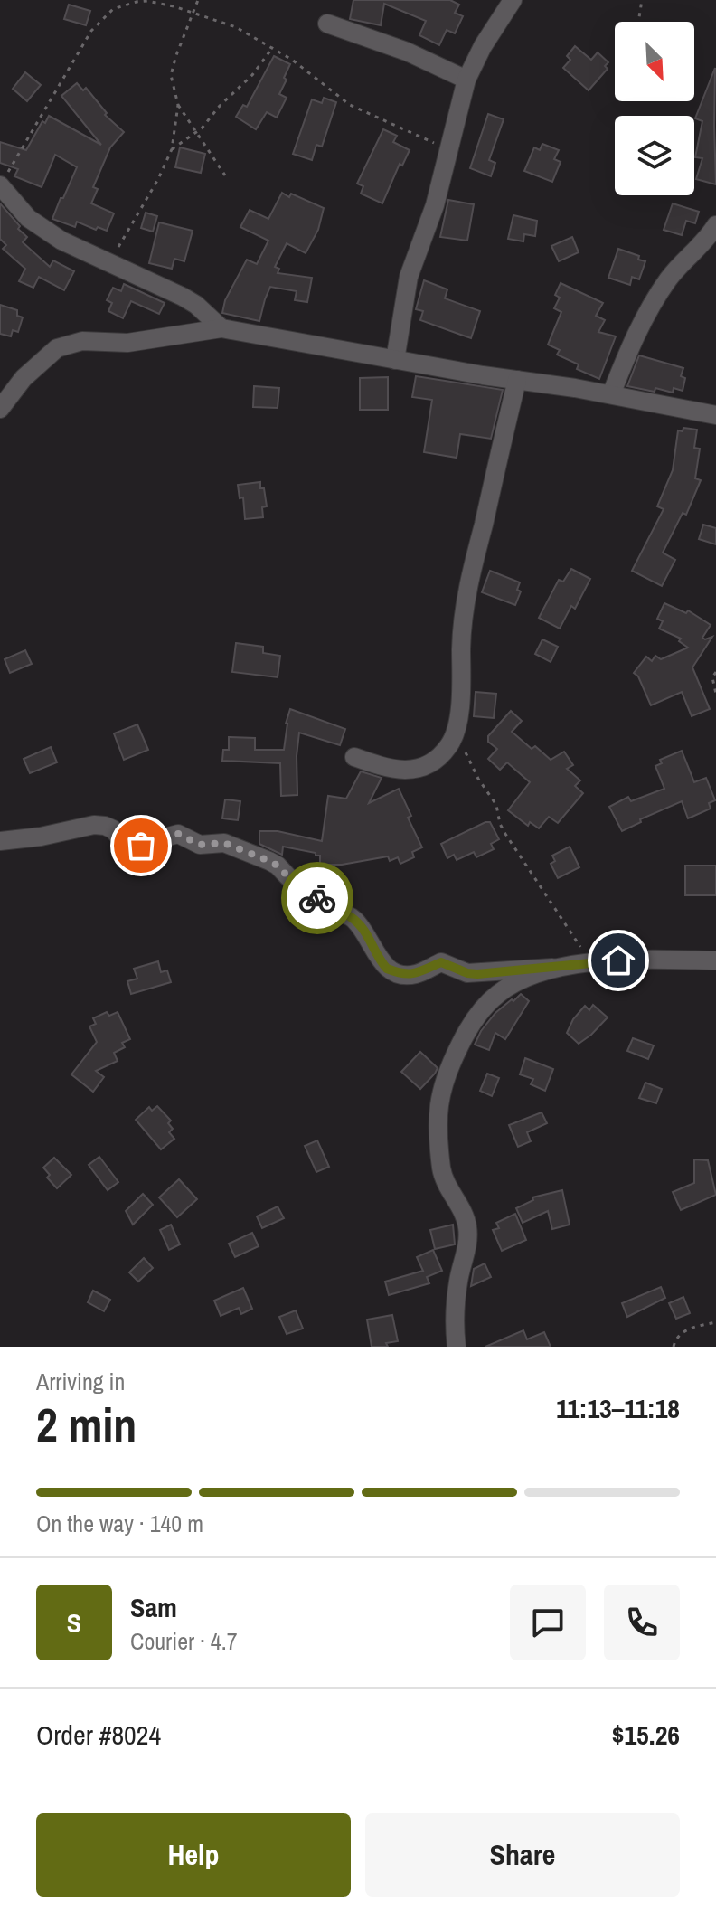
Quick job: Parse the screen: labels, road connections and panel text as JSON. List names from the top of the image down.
{
  "north": "bottom right",
  "page": {
    "heading": ["2 min", "Arriving in", "11:13–11:18"],
    "panel": [
      "Sam",
      "Courier · 4.7",
      "Order #8024",
      "$15.26"
    ],
    "bar": "On the way · 140 m",
    "round": "S",
    "buttons": ["Help", "Share"]
  }
}
